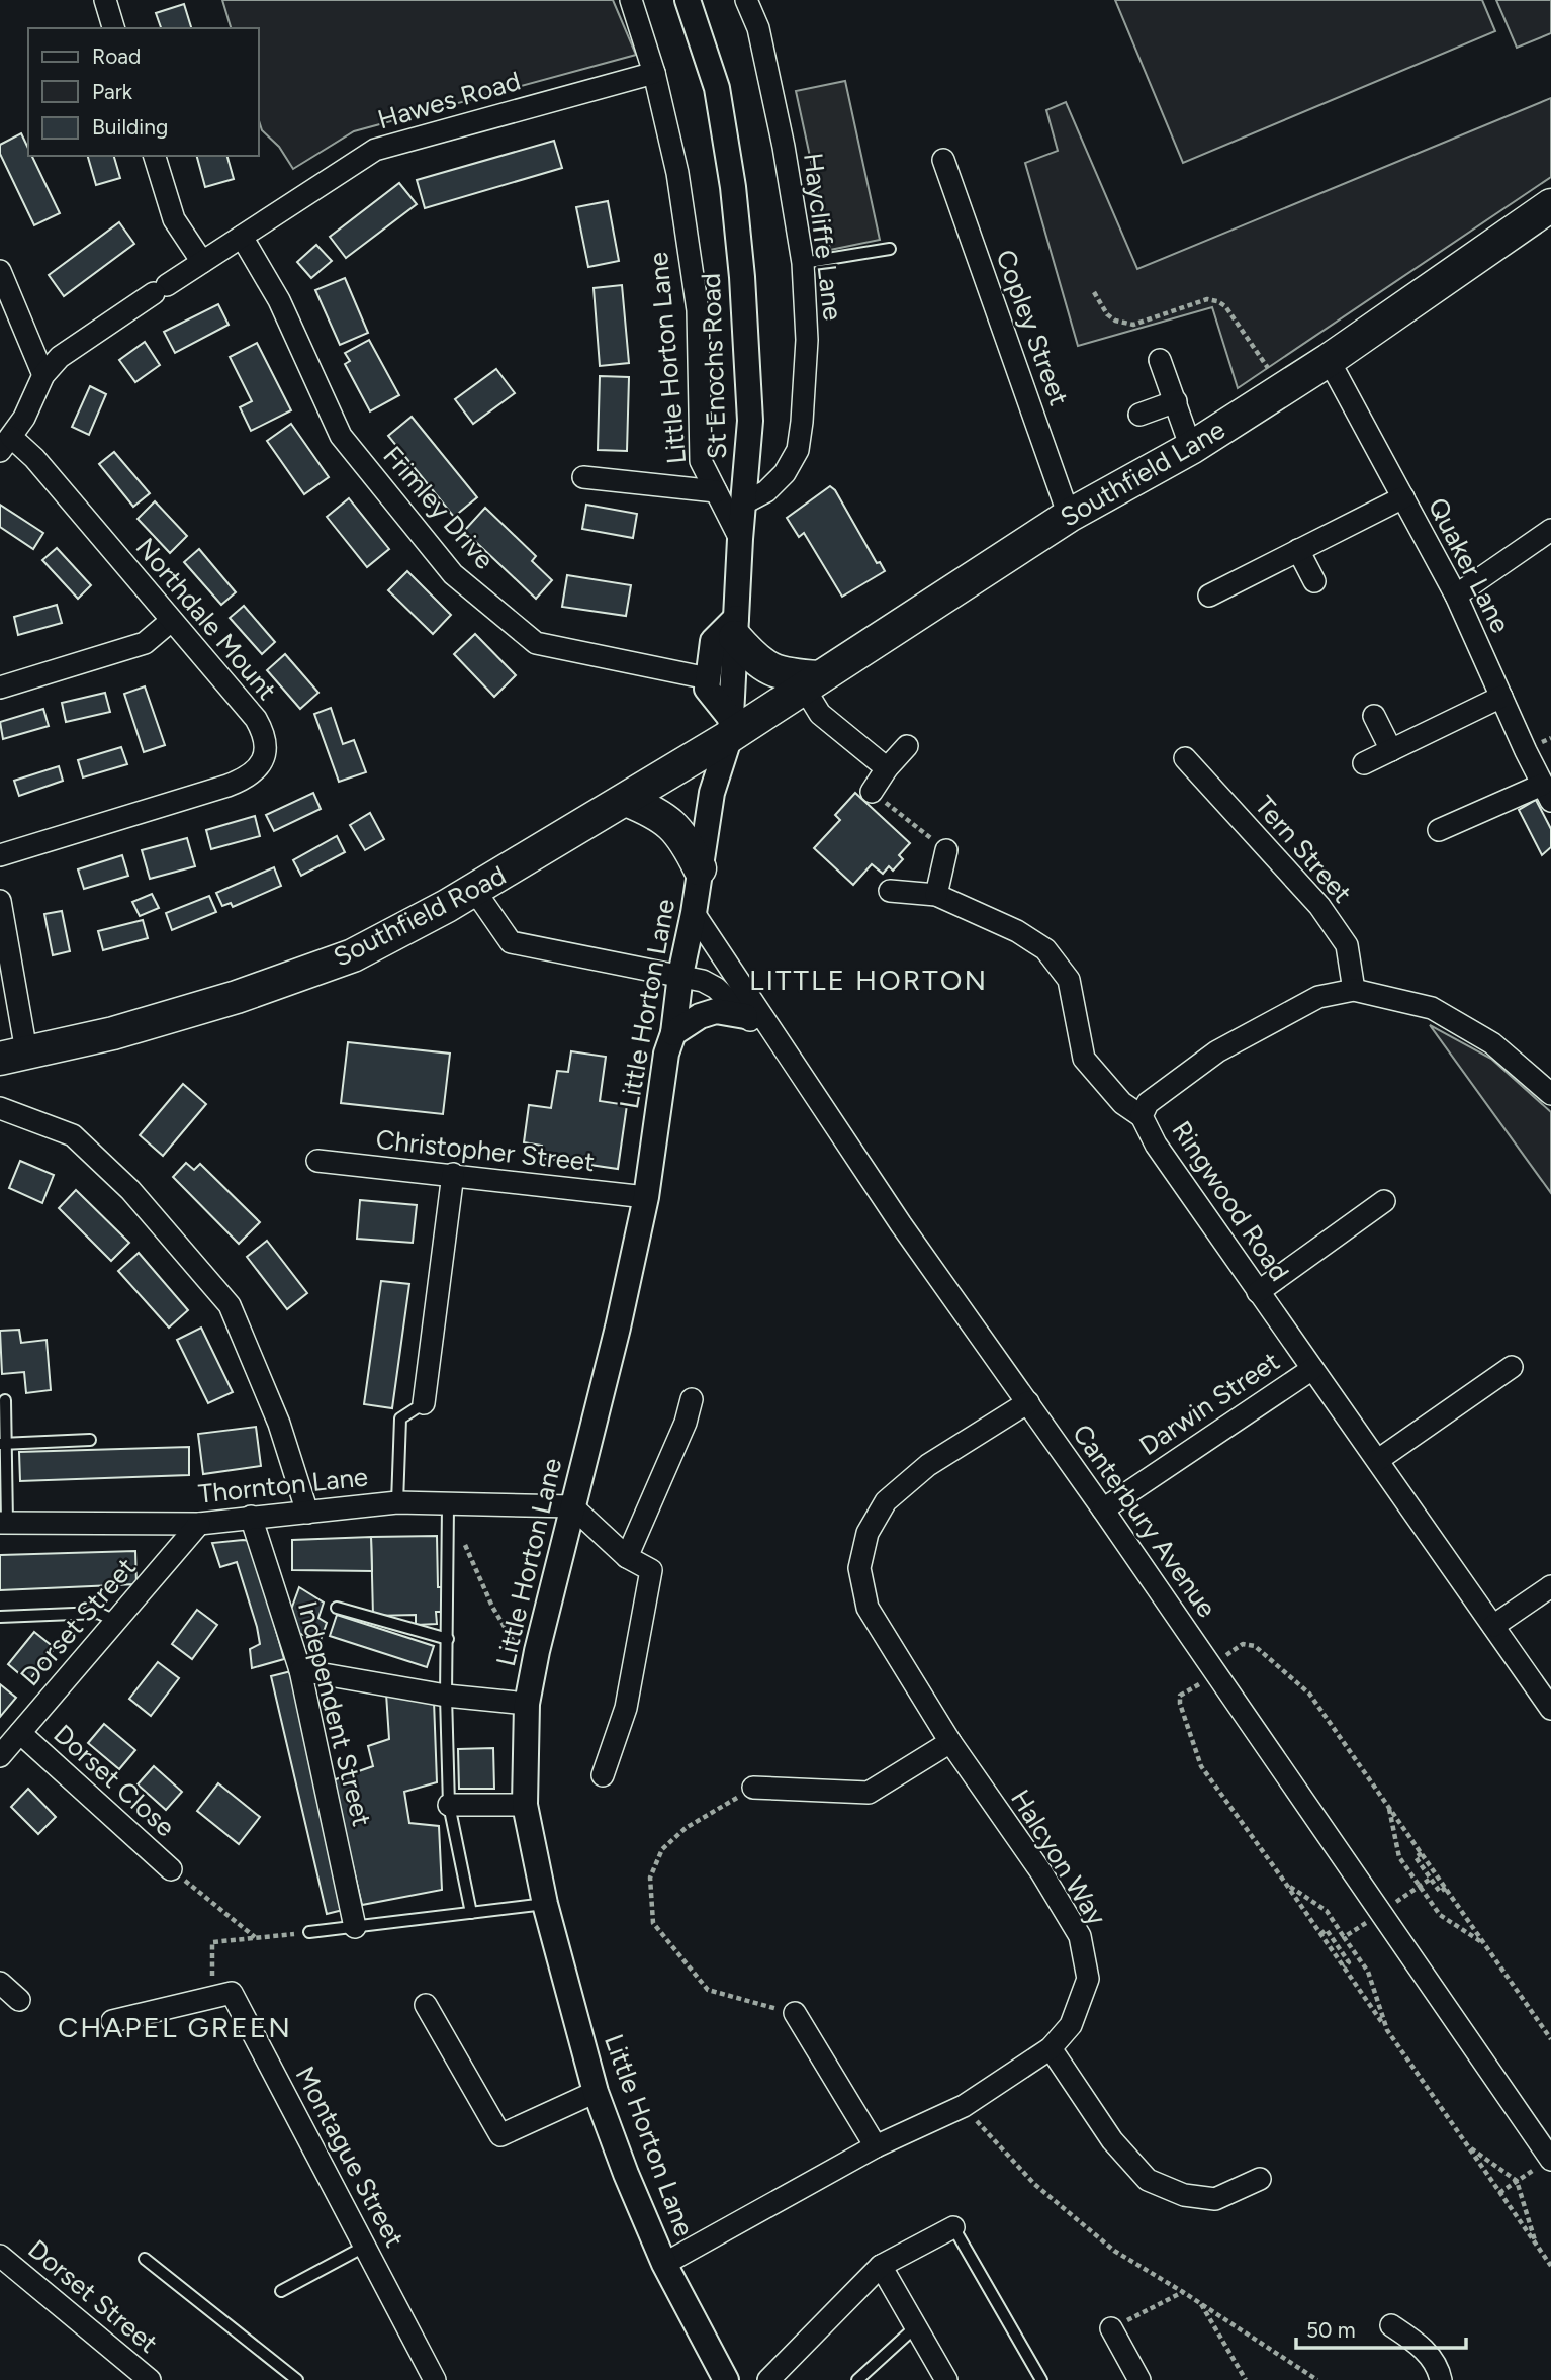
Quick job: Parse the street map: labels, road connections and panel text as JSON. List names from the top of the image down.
{
  "streets": {
    "main road": ["Southfield Lane", "Southfield Road"],
    "street": [
      "Hawes Road",
      "Haycliffe Lane",
      "Copley Street",
      "Little Horton Lane",
      "St Enochs Road",
      "Frimley Drive",
      "Quaker Lane",
      "Northdale Mount",
      "Tern Street",
      "Christopher Street",
      "Ringwood Road",
      "Darwin Street",
      "Thornton Lane",
      "Canterbury Avenue",
      "Dorset Street",
      "Independent Street",
      "Dorset Close",
      "Halcyon Way",
      "Montague Street"
    ]
  },
  "crossings": [
    ["Hawes Road", "Little Horton Lane"],
    ["Hawes Road", "Frimley Drive"],
    ["Hawes Road", "Northdale Mount"],
    ["Haycliffe Lane", "St Enochs Road"],
    ["Copley Street", "Southfield Lane"],
    ["Little Horton Lane", "St Enochs Road"],
    ["Little Horton Lane", "Southfield Lane"],
    ["Little Horton Lane", "Southfield Road"],
    ["Little Horton Lane", "Christopher Street"],
    ["Little Horton Lane", "Thornton Lane"],
    ["Little Horton Lane", "Canterbury Avenue"],
    ["Little Horton Lane", "Halcyon Way"],
    ["St Enochs Road", "Southfield Lane"],
    ["St Enochs Road", "Southfield Road"],
    ["Southfield Lane", "Quaker Lane"],
    ["Southfield Lane", "Southfield Road"],
    ["Tern Street", "Ringwood Road"],
    ["Ringwood Road", "Darwin Street"],
    ["Darwin Street", "Canterbury Avenue"],
    ["Thornton Lane", "Dorset Street"],
    ["Thornton Lane", "Independent Street"],
    ["Canterbury Avenue", "Halcyon Way"],
    ["Dorset Street", "Dorset Close"]
  ],
  "districts": ["LITTLE HORTON", "CHAPEL GREEN"],
  "legend": ["Road", "Park", "Building"],
  "scale_bar": "50 m"
}
